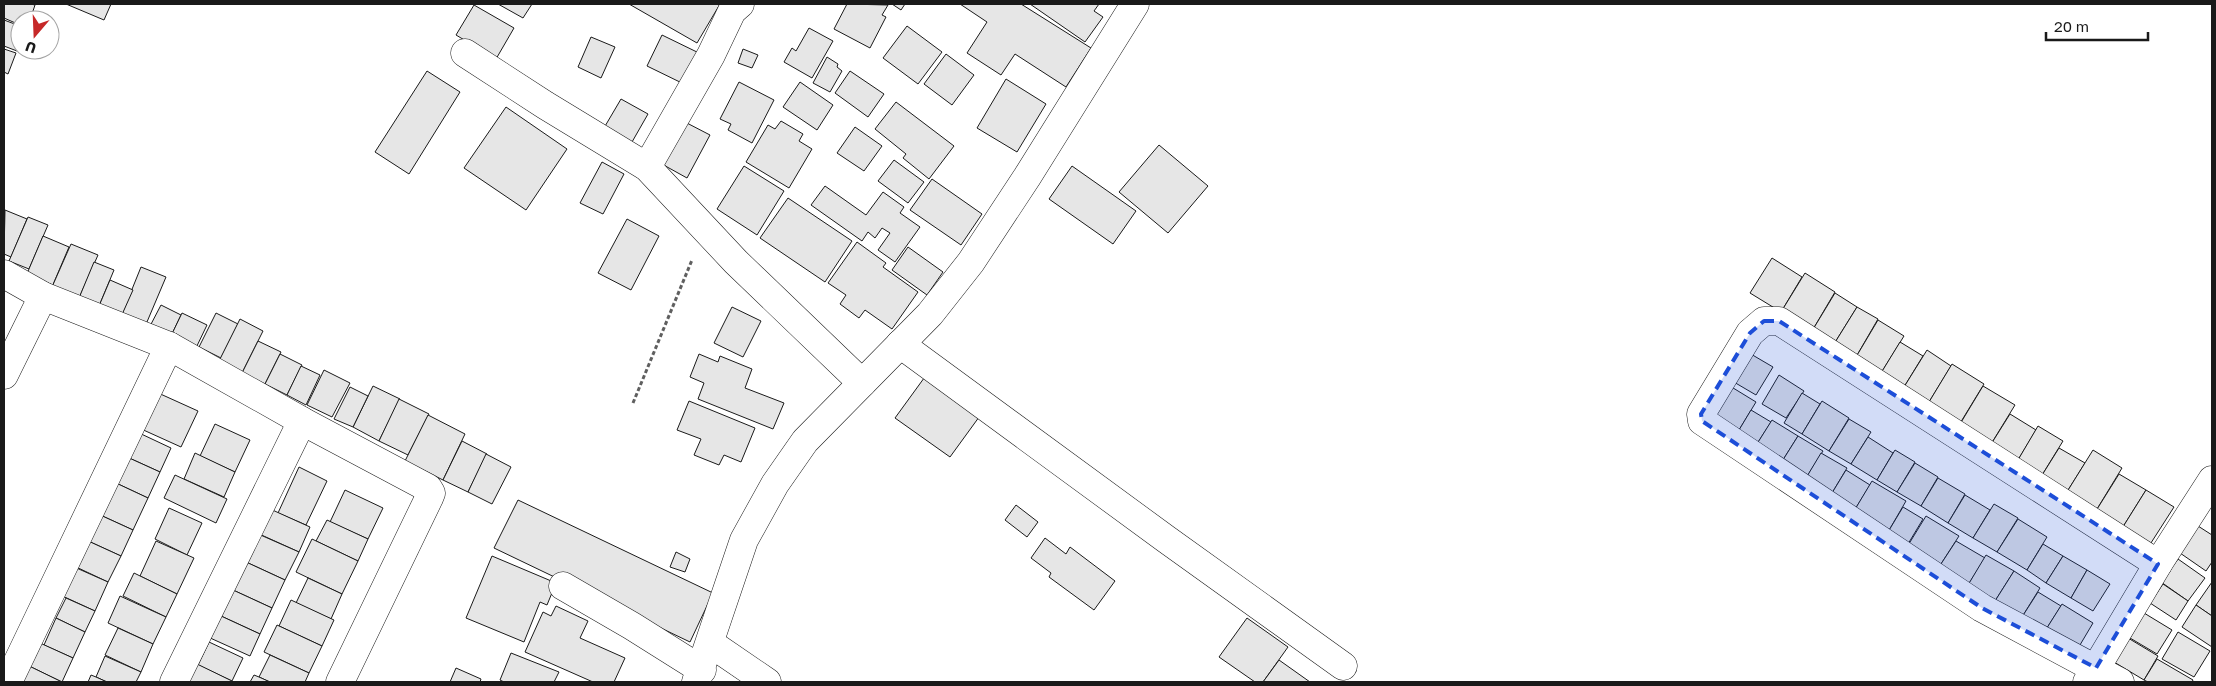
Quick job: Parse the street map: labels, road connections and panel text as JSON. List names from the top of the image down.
{
  "scale_bar": "20 m",
  "north": "bottom"
}
